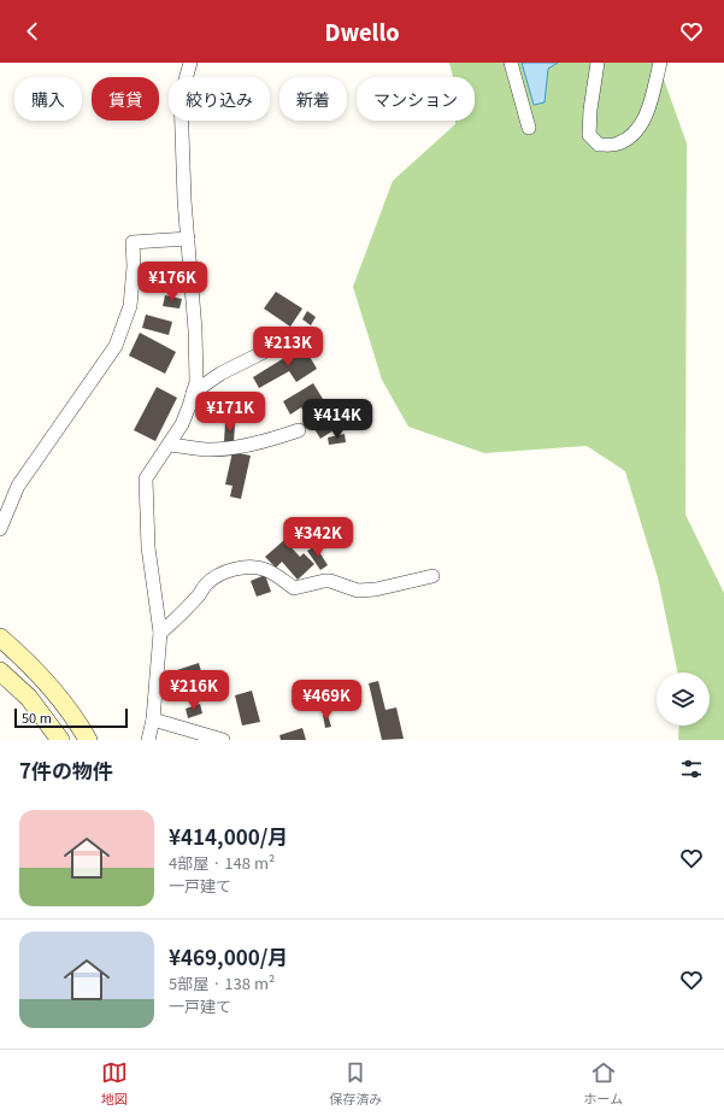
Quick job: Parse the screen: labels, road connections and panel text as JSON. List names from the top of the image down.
{
  "scale_bar": "50 m",
  "page": {
    "header": "Dwello",
    "chip": [
      "購入",
      "賃貸",
      "絞り込み",
      "新着",
      "マンション"
    ],
    "price": [
      "¥176K",
      "¥213K",
      "¥171K",
      "¥414K",
      "¥342K",
      "¥216K",
      "¥469K"
    ],
    "scale": "50 m",
    "heading": "7件の物件",
    "list": [
      {
        "name": "¥414,000/月",
        "note": "4部屋 · 148 m² · 一戸建て"
      },
      {
        "name": "¥469,000/月",
        "note": "5部屋 · 138 m² · 一戸建て"
      }
    ],
    "tabs": ["地図", "保存済み", "ホーム"]
  }
}
